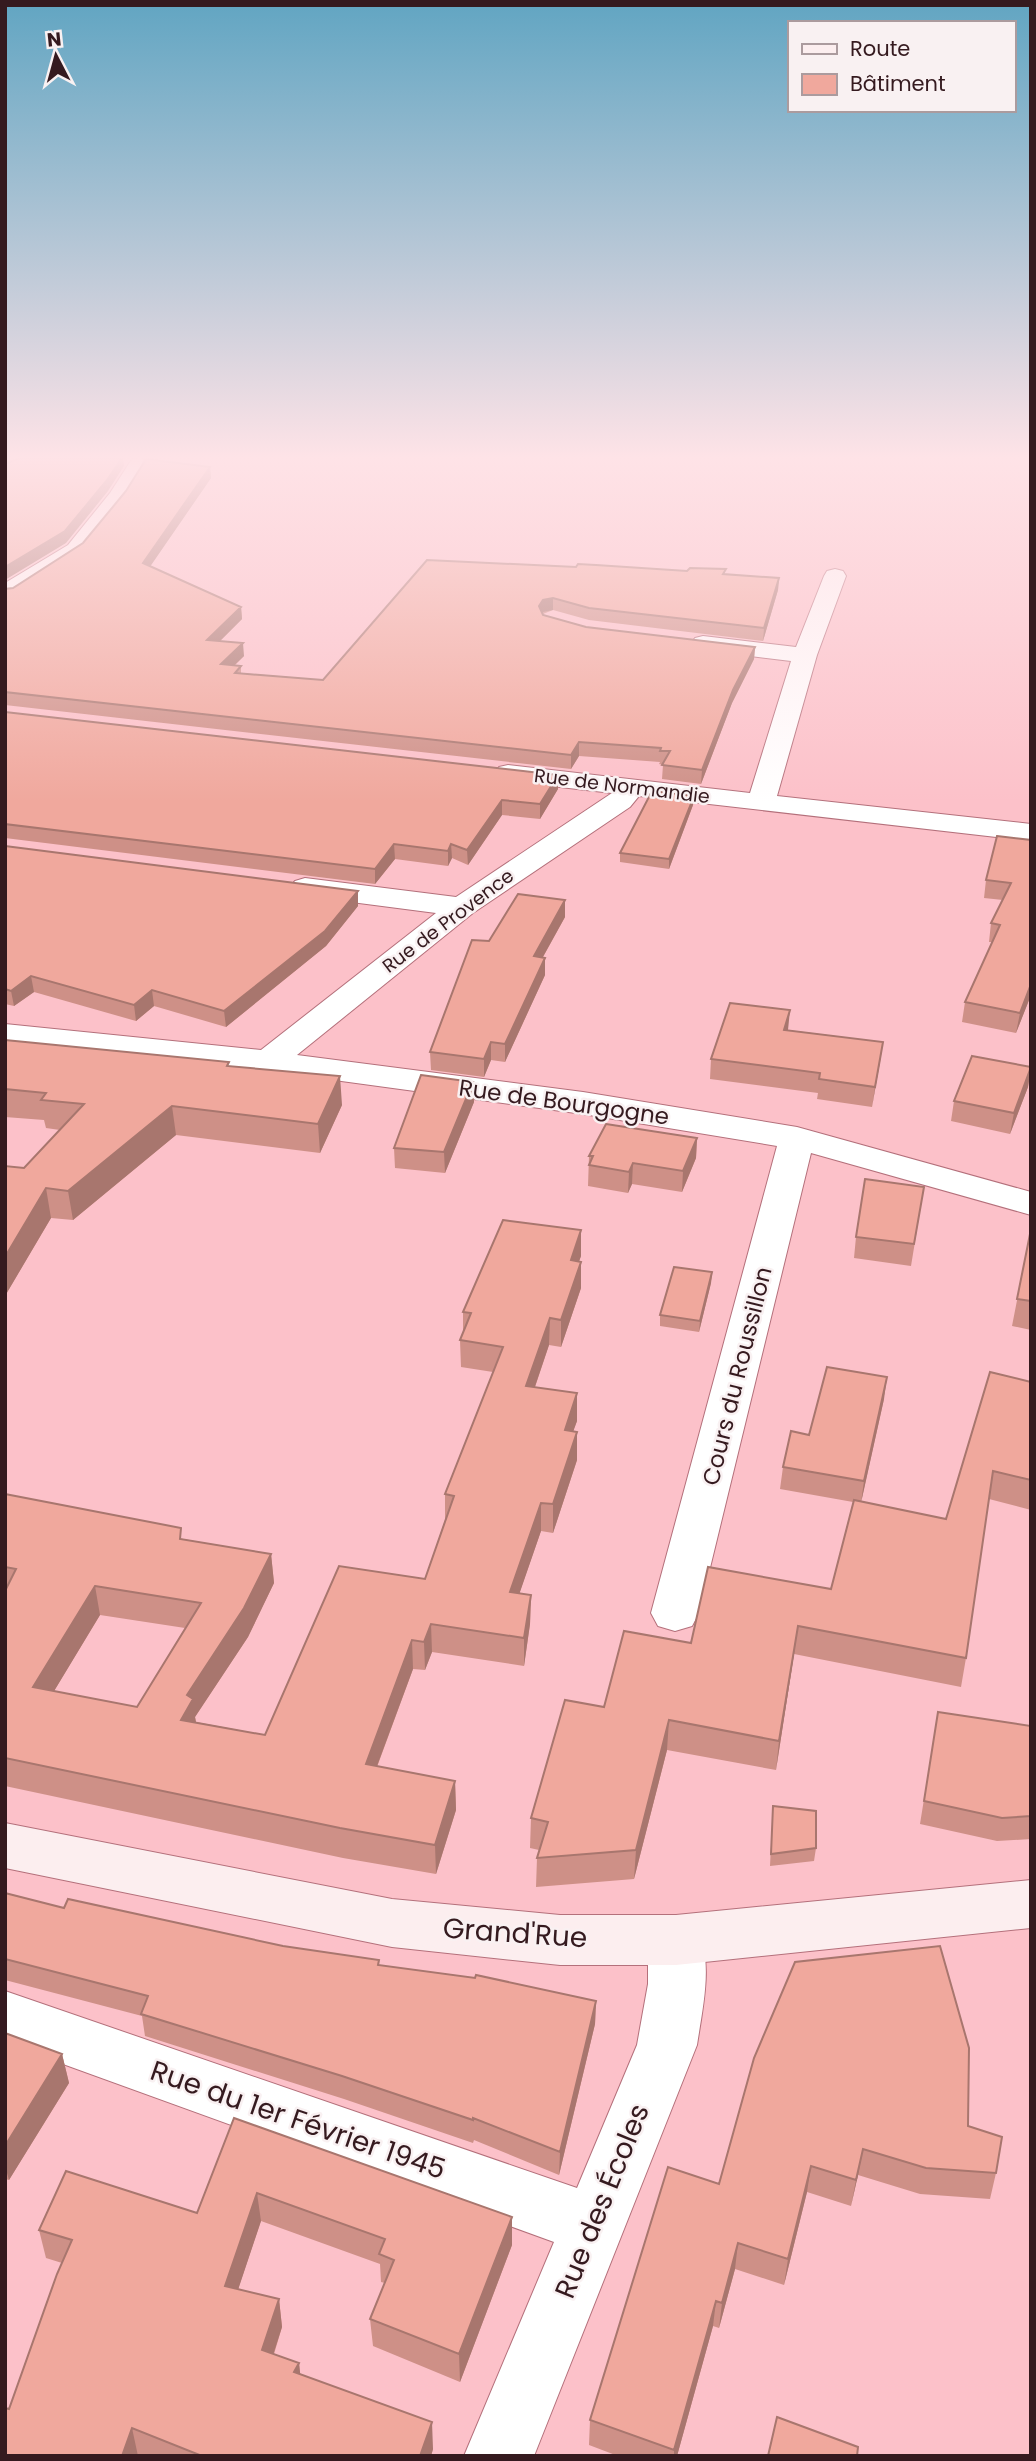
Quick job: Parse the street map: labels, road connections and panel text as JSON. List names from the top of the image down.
{
  "streets": {
    "main road": ["Grand'Rue"],
    "street": [
      "Rue de Normandie",
      "Rue de Provence",
      "Rue de Bourgogne",
      "Cours du Roussillon",
      "Rue du 1er Février 1945",
      "Rue des Écoles"
    ]
  },
  "crossings": [
    ["Rue de Normandie", "Rue de Provence"],
    ["Rue de Provence", "Rue de Bourgogne"],
    ["Rue de Bourgogne", "Cours du Roussillon"],
    ["Grand'Rue", "Rue des Écoles"],
    ["Rue du 1er Février 1945", "Rue des Écoles"]
  ],
  "legend": ["Route", "Bâtiment"],
  "north": "top"
}
